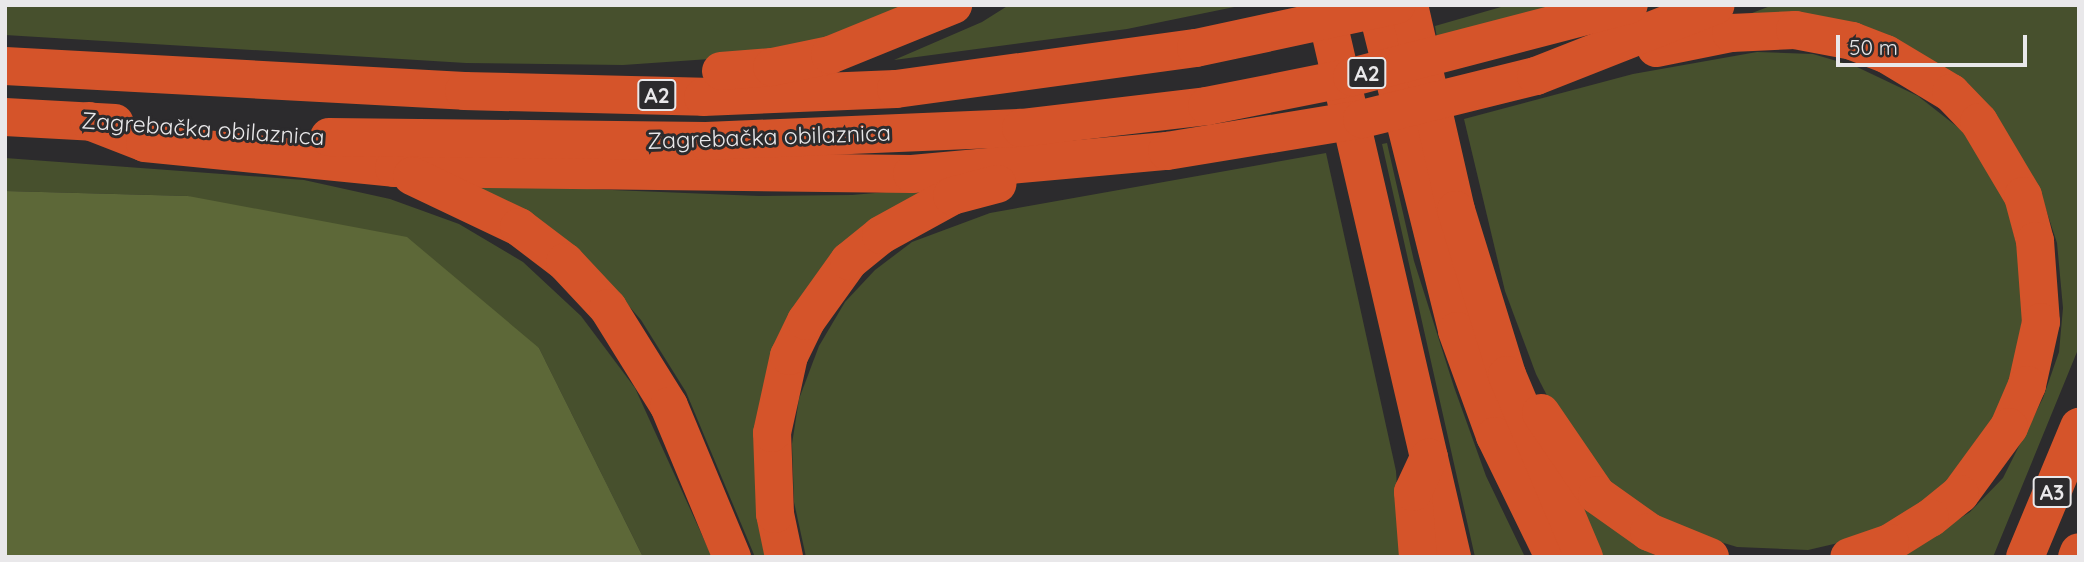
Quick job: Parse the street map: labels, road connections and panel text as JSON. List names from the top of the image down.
{
  "streets": {
    "highway": ["A2", "Zagrebačka obilaznica", "A3"]
  },
  "scale_bar": "50 m"
}
